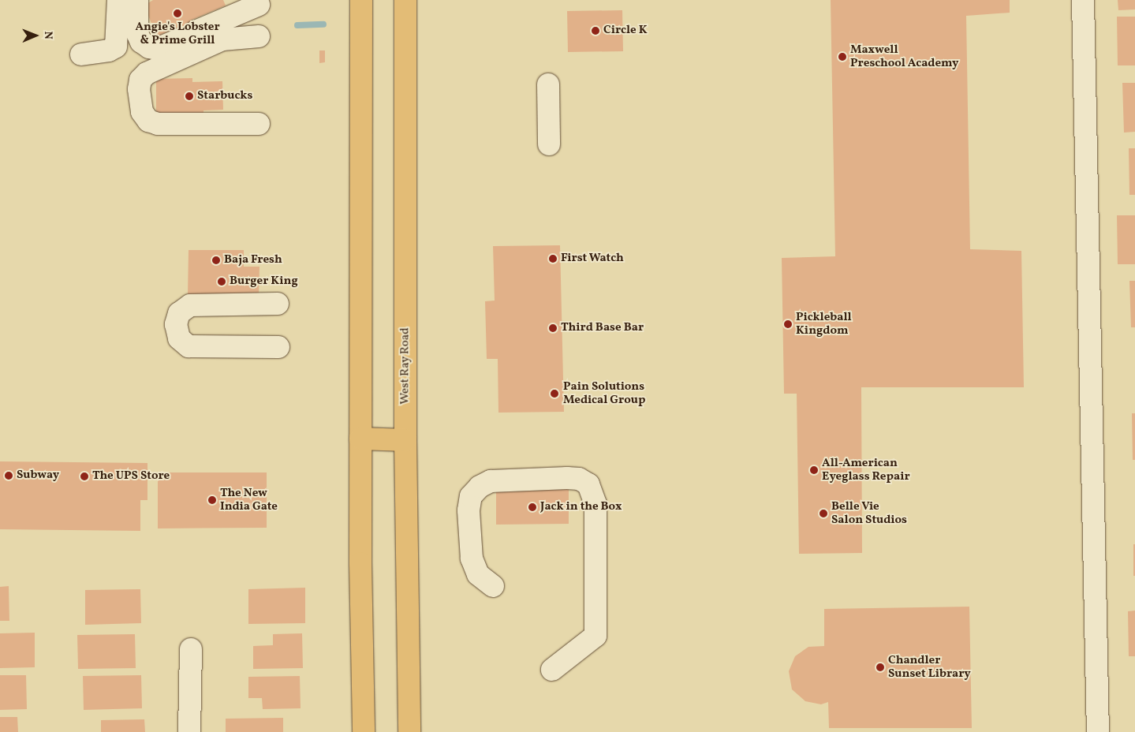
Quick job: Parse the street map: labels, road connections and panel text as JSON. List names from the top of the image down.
{
  "streets": {
    "main road": ["West Ray Road"]
  },
  "places": [
    "Angie's Lobster & Prime Grill",
    "Circle K",
    "Maxwell Preschool Academy",
    "Starbucks",
    "First Watch",
    "Baja Fresh",
    "Burger King",
    "Pickleball Kingdom",
    "Third Base Bar",
    "Pain Solutions Medical Group",
    "All-American Eyeglass Repair",
    "Subway",
    "The UPS Store",
    "The New India Gate",
    "Jack in the Box",
    "Belle Vie Salon Studios",
    "Chandler Sunset Library"
  ],
  "north": "right"
}
